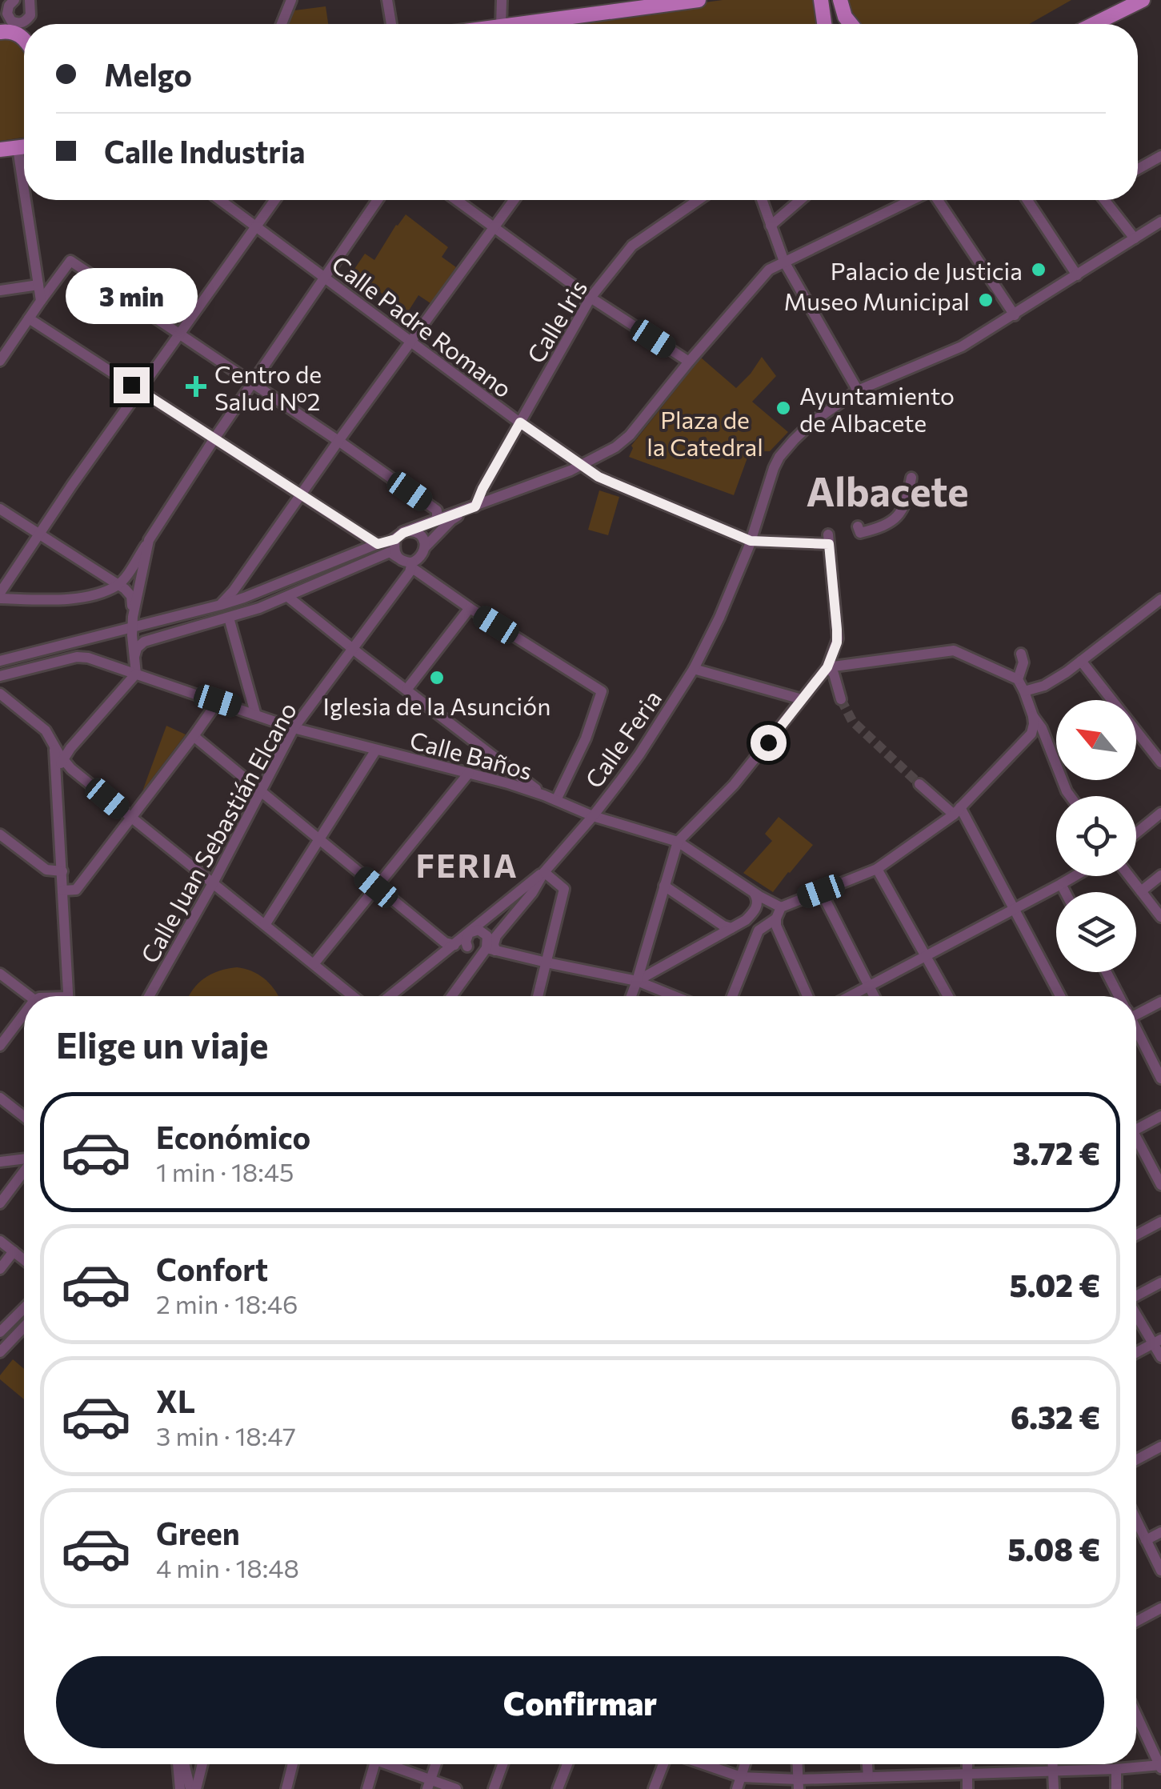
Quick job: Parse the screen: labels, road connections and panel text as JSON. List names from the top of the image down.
{
  "streets": {
    "street": [
      "Calle Iris",
      "Calle Padre Romano",
      "Calle Feria",
      "Calle Baños",
      "Calle Juan Sebastián Elcano"
    ]
  },
  "crossings": [
    ["Calle Iris", "Calle Padre Romano"],
    ["Calle Iris", "Calle Juan Sebastián Elcano"],
    ["Calle Padre Romano", "Calle Feria"],
    ["Calle Feria", "Calle Baños"],
    ["Calle Baños", "Calle Juan Sebastián Elcano"]
  ],
  "districts": ["Albacete", "FERIA"],
  "parks": ["Plaza de la Catedral"],
  "places": {
    "other": [
      "Palacio de Justicia",
      "Museo Municipal",
      "Ayuntamiento de Albacete",
      "Iglesia de la Asunción"
    ],
    "health": ["Centro de Salud Nº2"]
  },
  "north": "top left",
  "page": {
    "banner": ["Melgo", "Calle Industria"],
    "bubble": "3 min",
    "heading": "Elige un viaje",
    "list": [
      {
        "name": "Económico",
        "note": "1 min · 18:45",
        "value": "3.72 €"
      },
      {
        "name": "Confort",
        "note": "2 min · 18:46",
        "value": "5.02 €"
      },
      {
        "name": "XL",
        "note": "3 min · 18:47",
        "value": "6.32 €"
      },
      {
        "name": "Green",
        "note": "4 min · 18:48",
        "value": "5.08 €"
      }
    ],
    "buttons": "Confirmar"
  }
}
